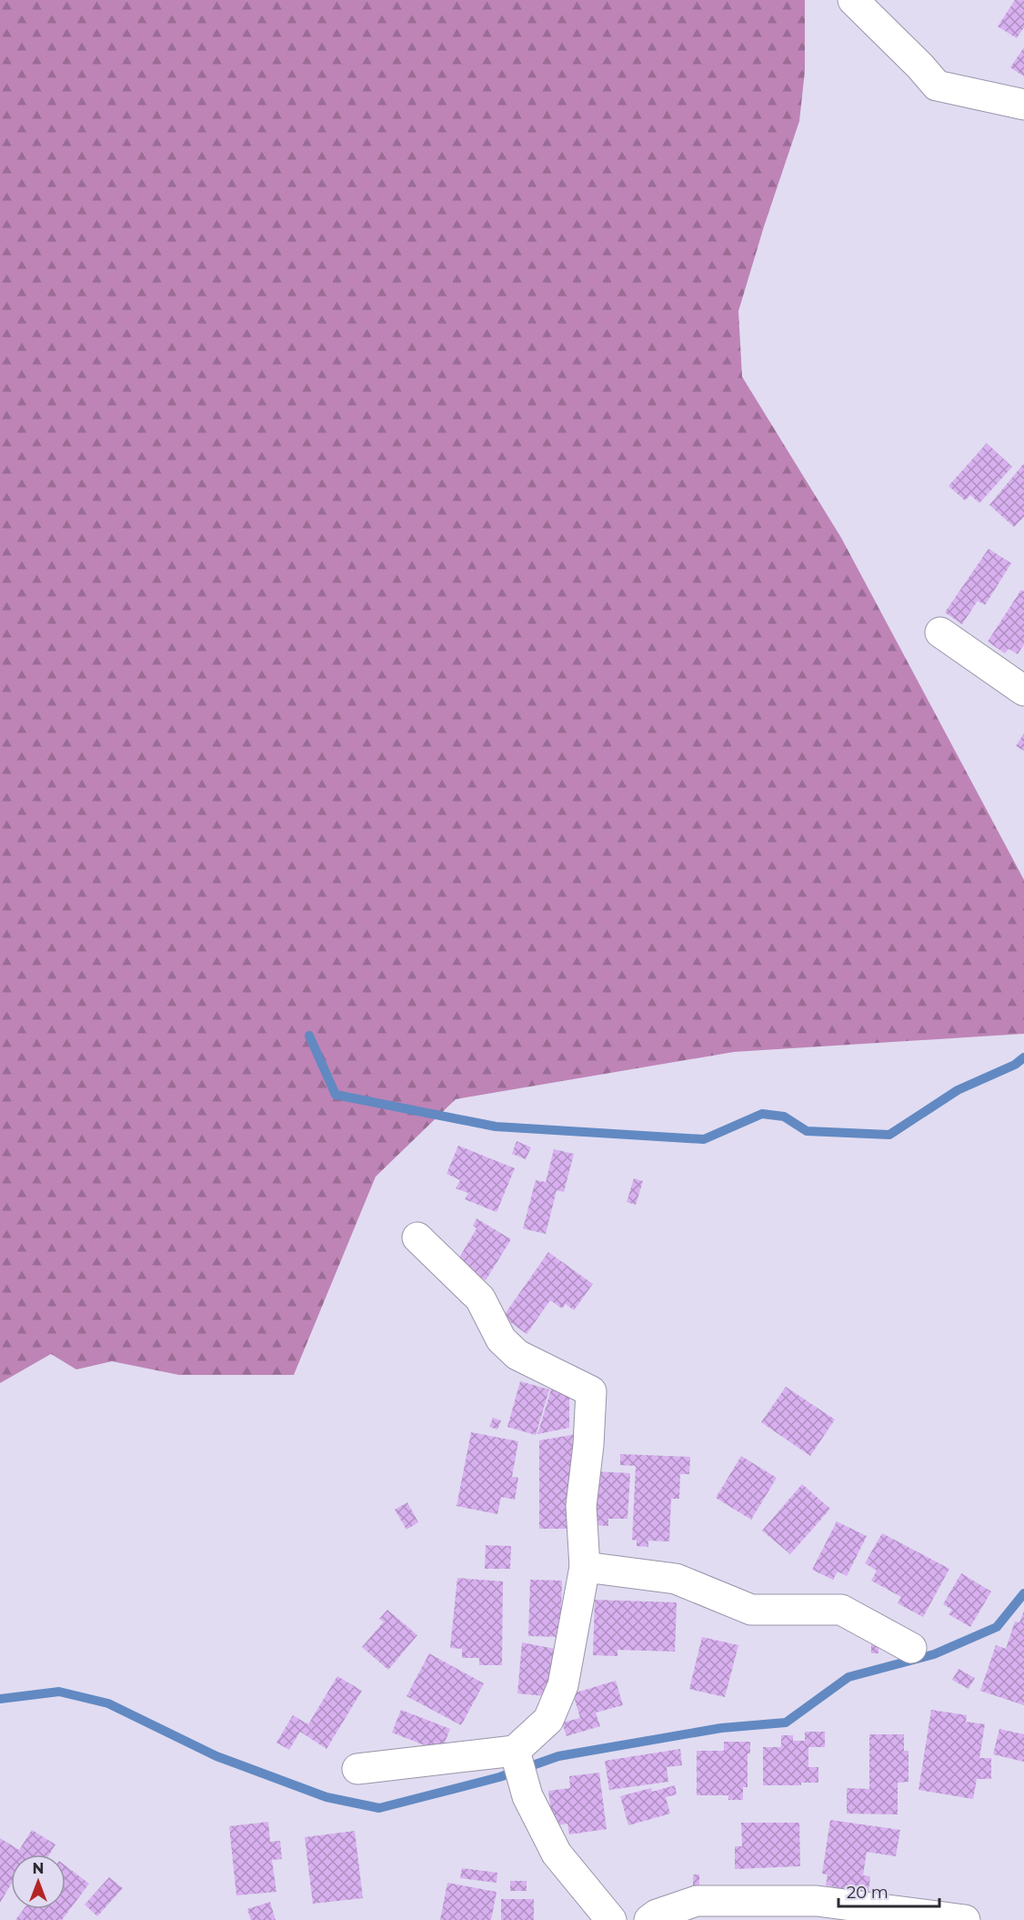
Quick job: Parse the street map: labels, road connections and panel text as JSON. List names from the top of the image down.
{
  "scale_bar": "20 m",
  "north": "top"
}
